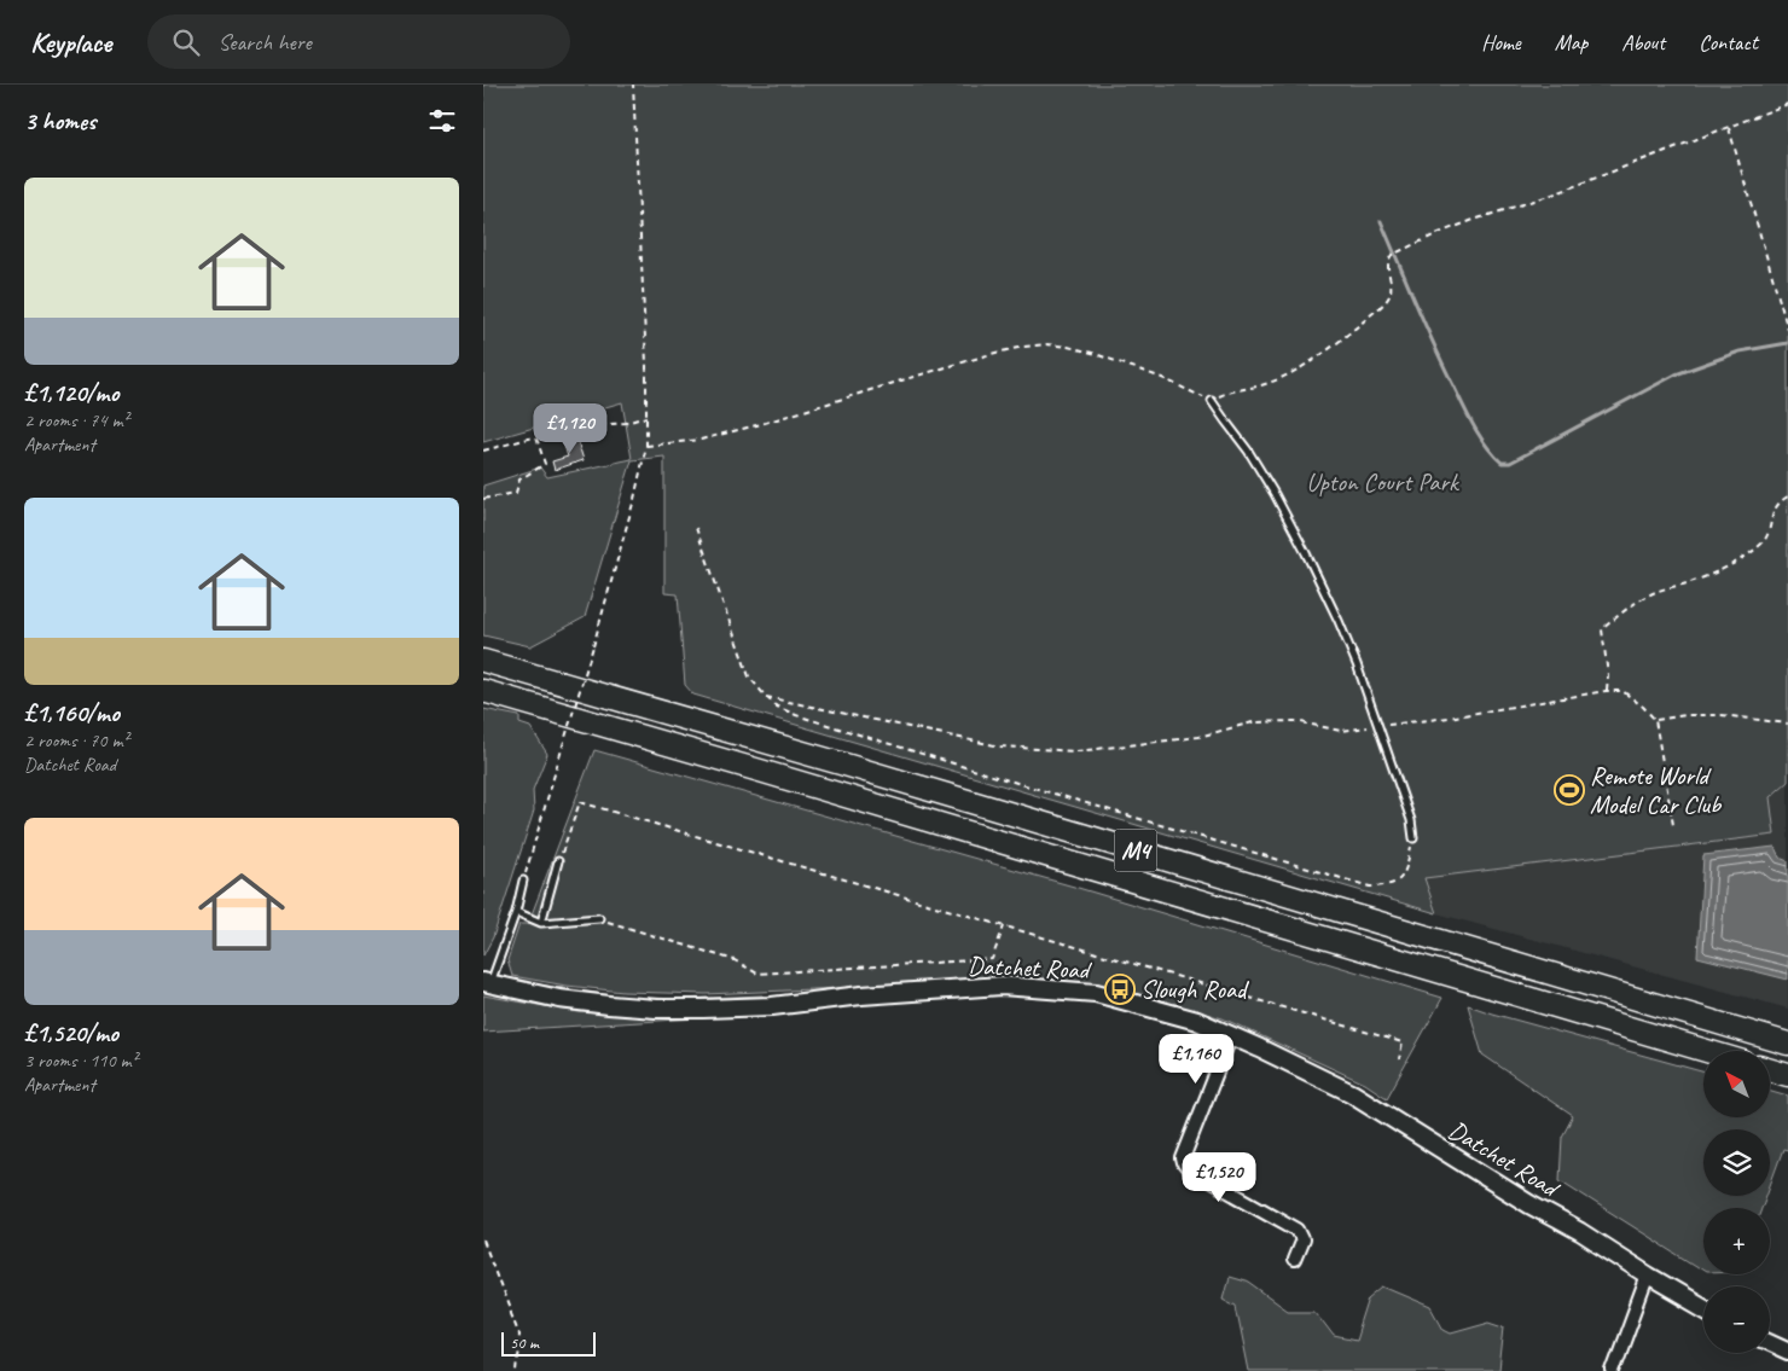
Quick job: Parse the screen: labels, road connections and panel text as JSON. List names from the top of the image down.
{
  "streets": {
    "highway": ["M4"],
    "main road": ["Datchet Road"]
  },
  "parks": ["Upton Court Park"],
  "places": {
    "sports": ["Remote World Model Car Club"],
    "bus stop": ["Slough Road"]
  },
  "scale_bar": "50 m",
  "north": "top left",
  "page": {
    "header": "Keyplace",
    "search": "Search here",
    "nav": [
      "Home",
      "Map",
      "About",
      "Contact"
    ],
    "heading": "3 homes",
    "list": [
      {
        "name": "£1,120/mo",
        "note": "2 rooms · 74 m² · Apartment"
      },
      {
        "name": "£1,160/mo",
        "note": "2 rooms · 70 m² · Datchet Road"
      },
      {
        "name": "£1,520/mo",
        "note": "3 rooms · 110 m² · Apartment"
      }
    ],
    "price": ["£1,120", "£1,160", "£1,520"],
    "map_buttons": ["+", "−"],
    "scale": "50 m"
  }
}
